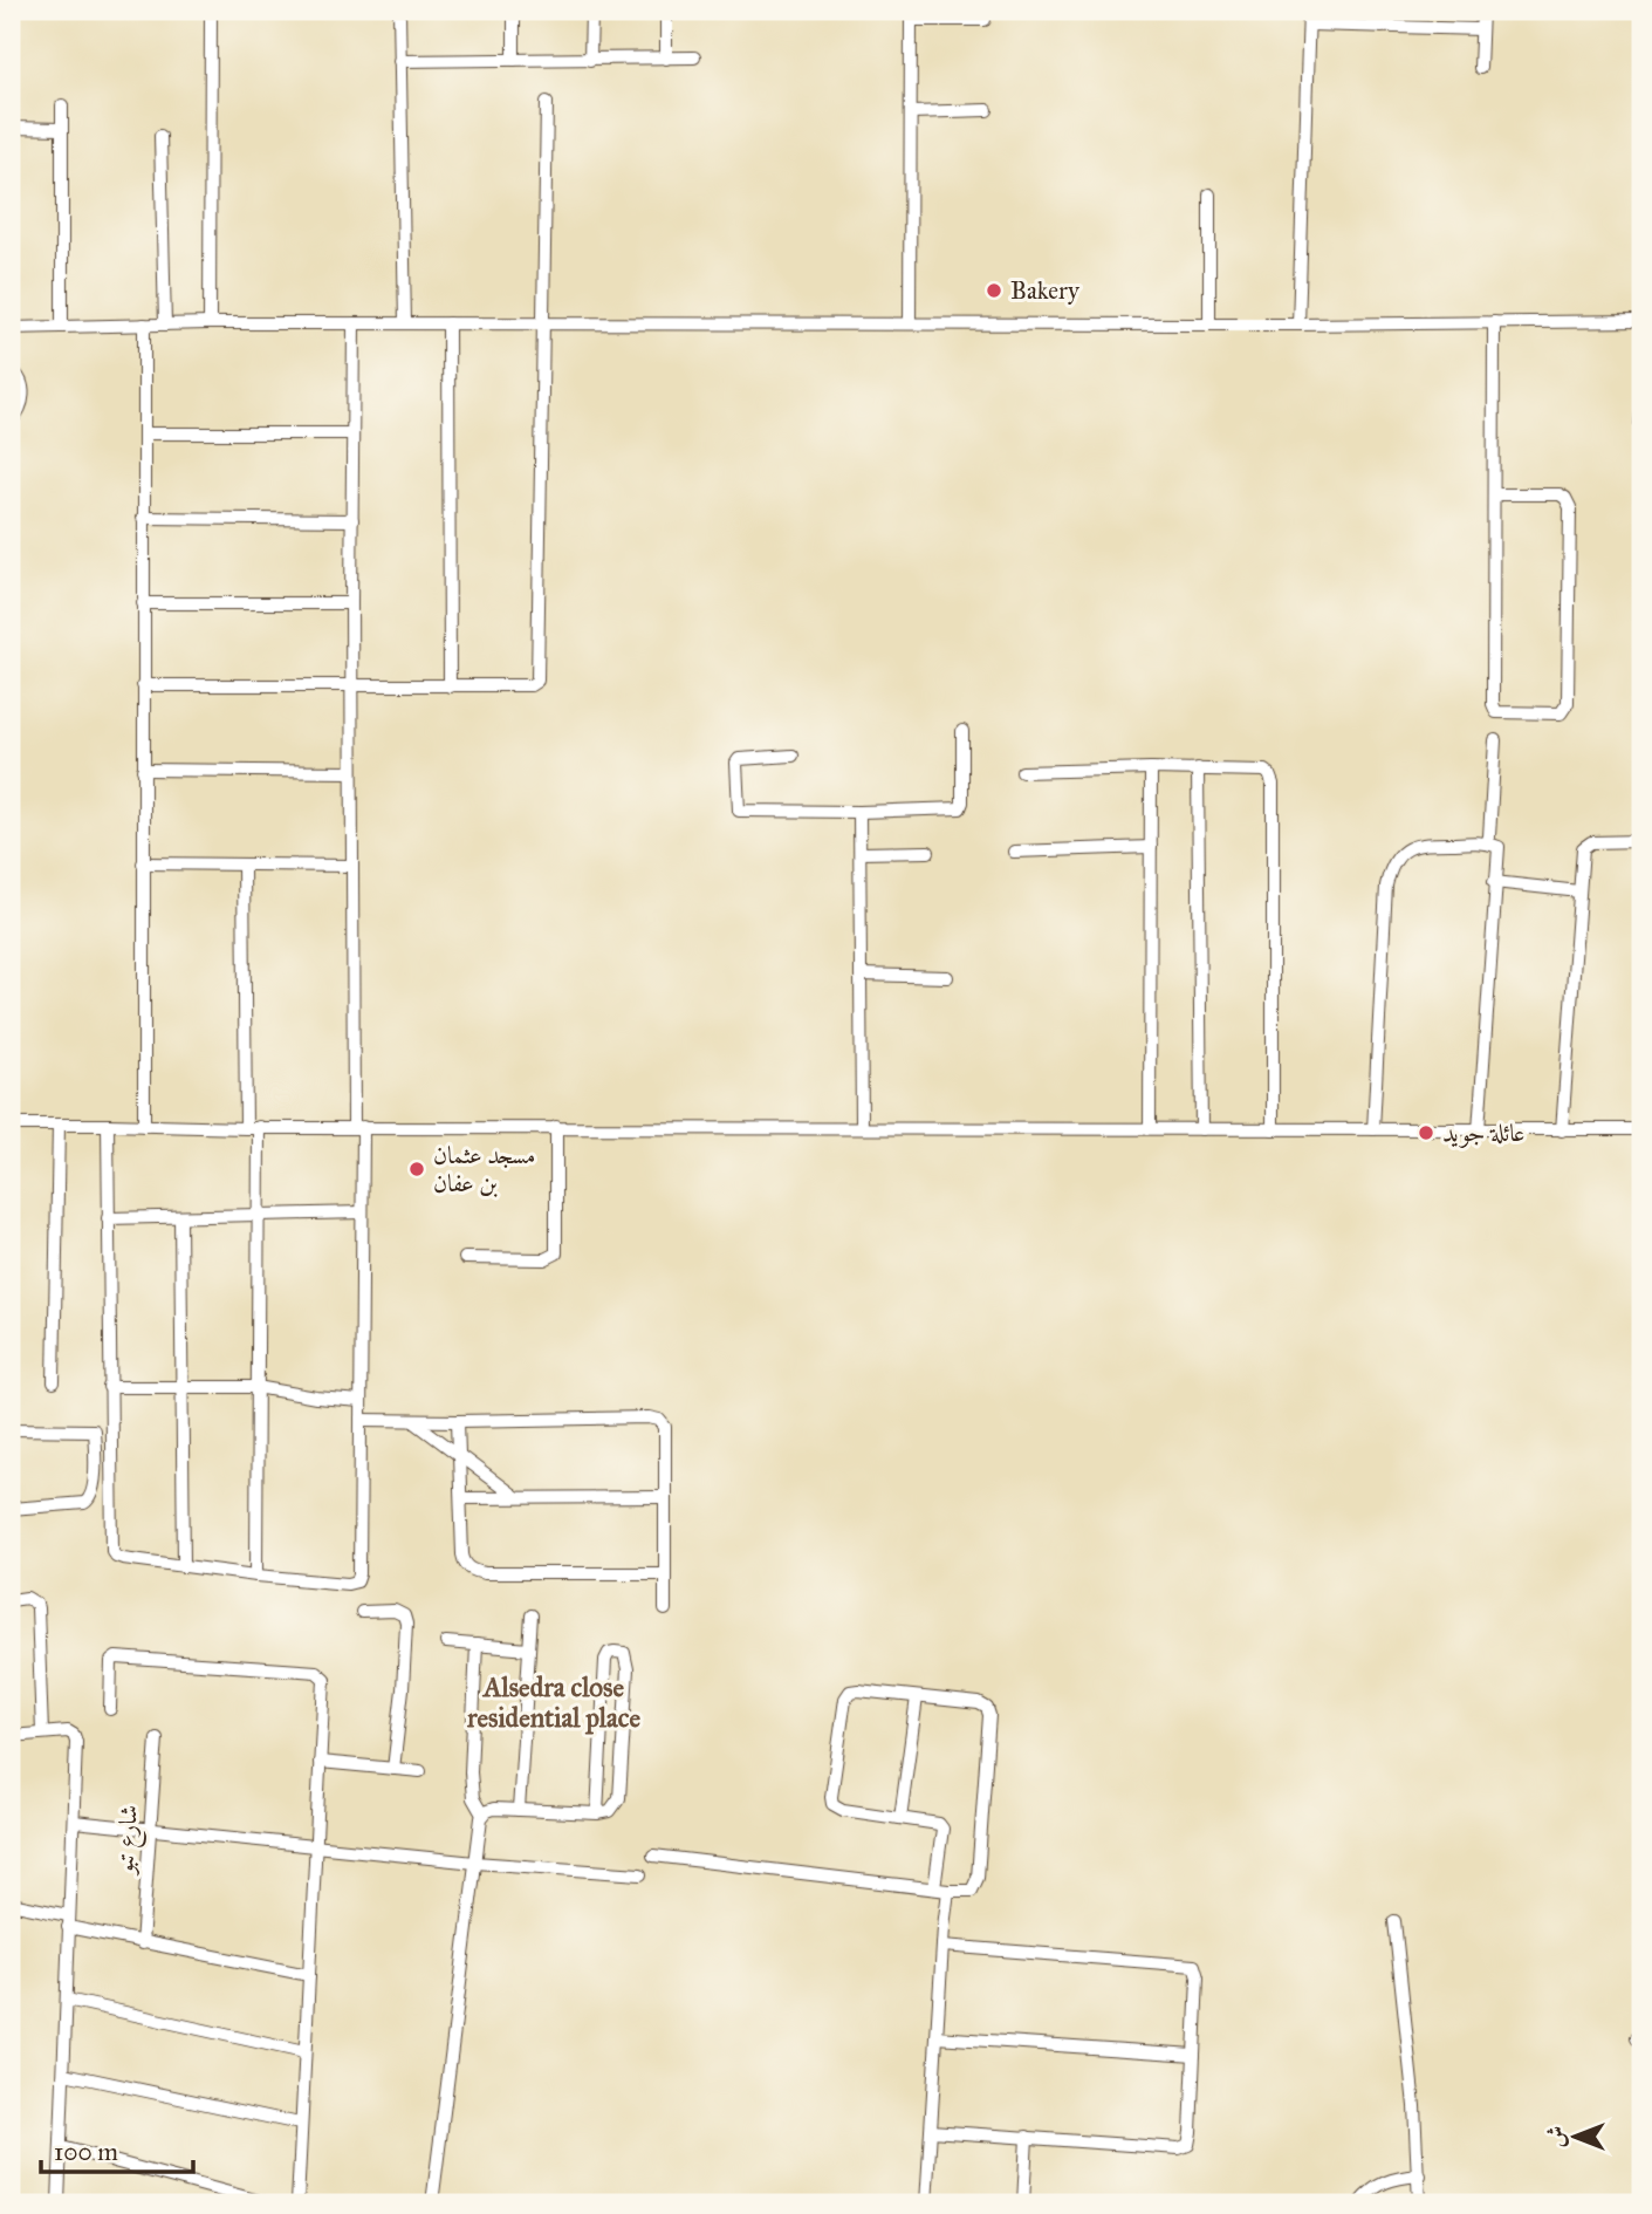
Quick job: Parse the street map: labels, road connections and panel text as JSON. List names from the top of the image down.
{
  "streets": {
    "street": ["شارع تبو"]
  },
  "districts": ["Alsedra close residential place"],
  "places": ["Bakery", "عائلة جويد", "مسجد عثمان بن عفان"],
  "scale_bar": "100 m",
  "north": "left"
}
